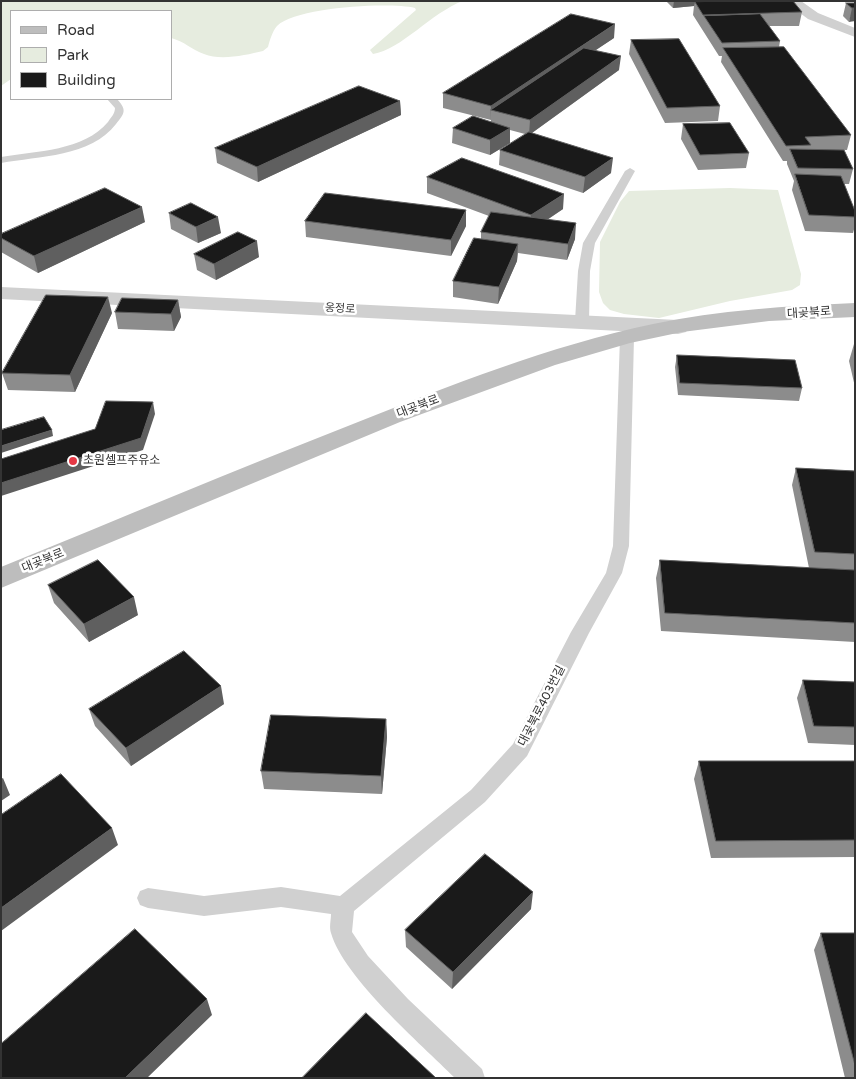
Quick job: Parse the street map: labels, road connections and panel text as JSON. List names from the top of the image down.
{
  "streets": {
    "street": ["옹정로", "대곶북로"],
    "lane": ["대곶북로403번길"]
  },
  "crossings": [
    ["옹정로", "대곶북로"],
    ["대곶북로", "대곶북로403번길"]
  ],
  "places": ["초원셀프주유소"],
  "legend": ["Road", "Park", "Building"]
}
